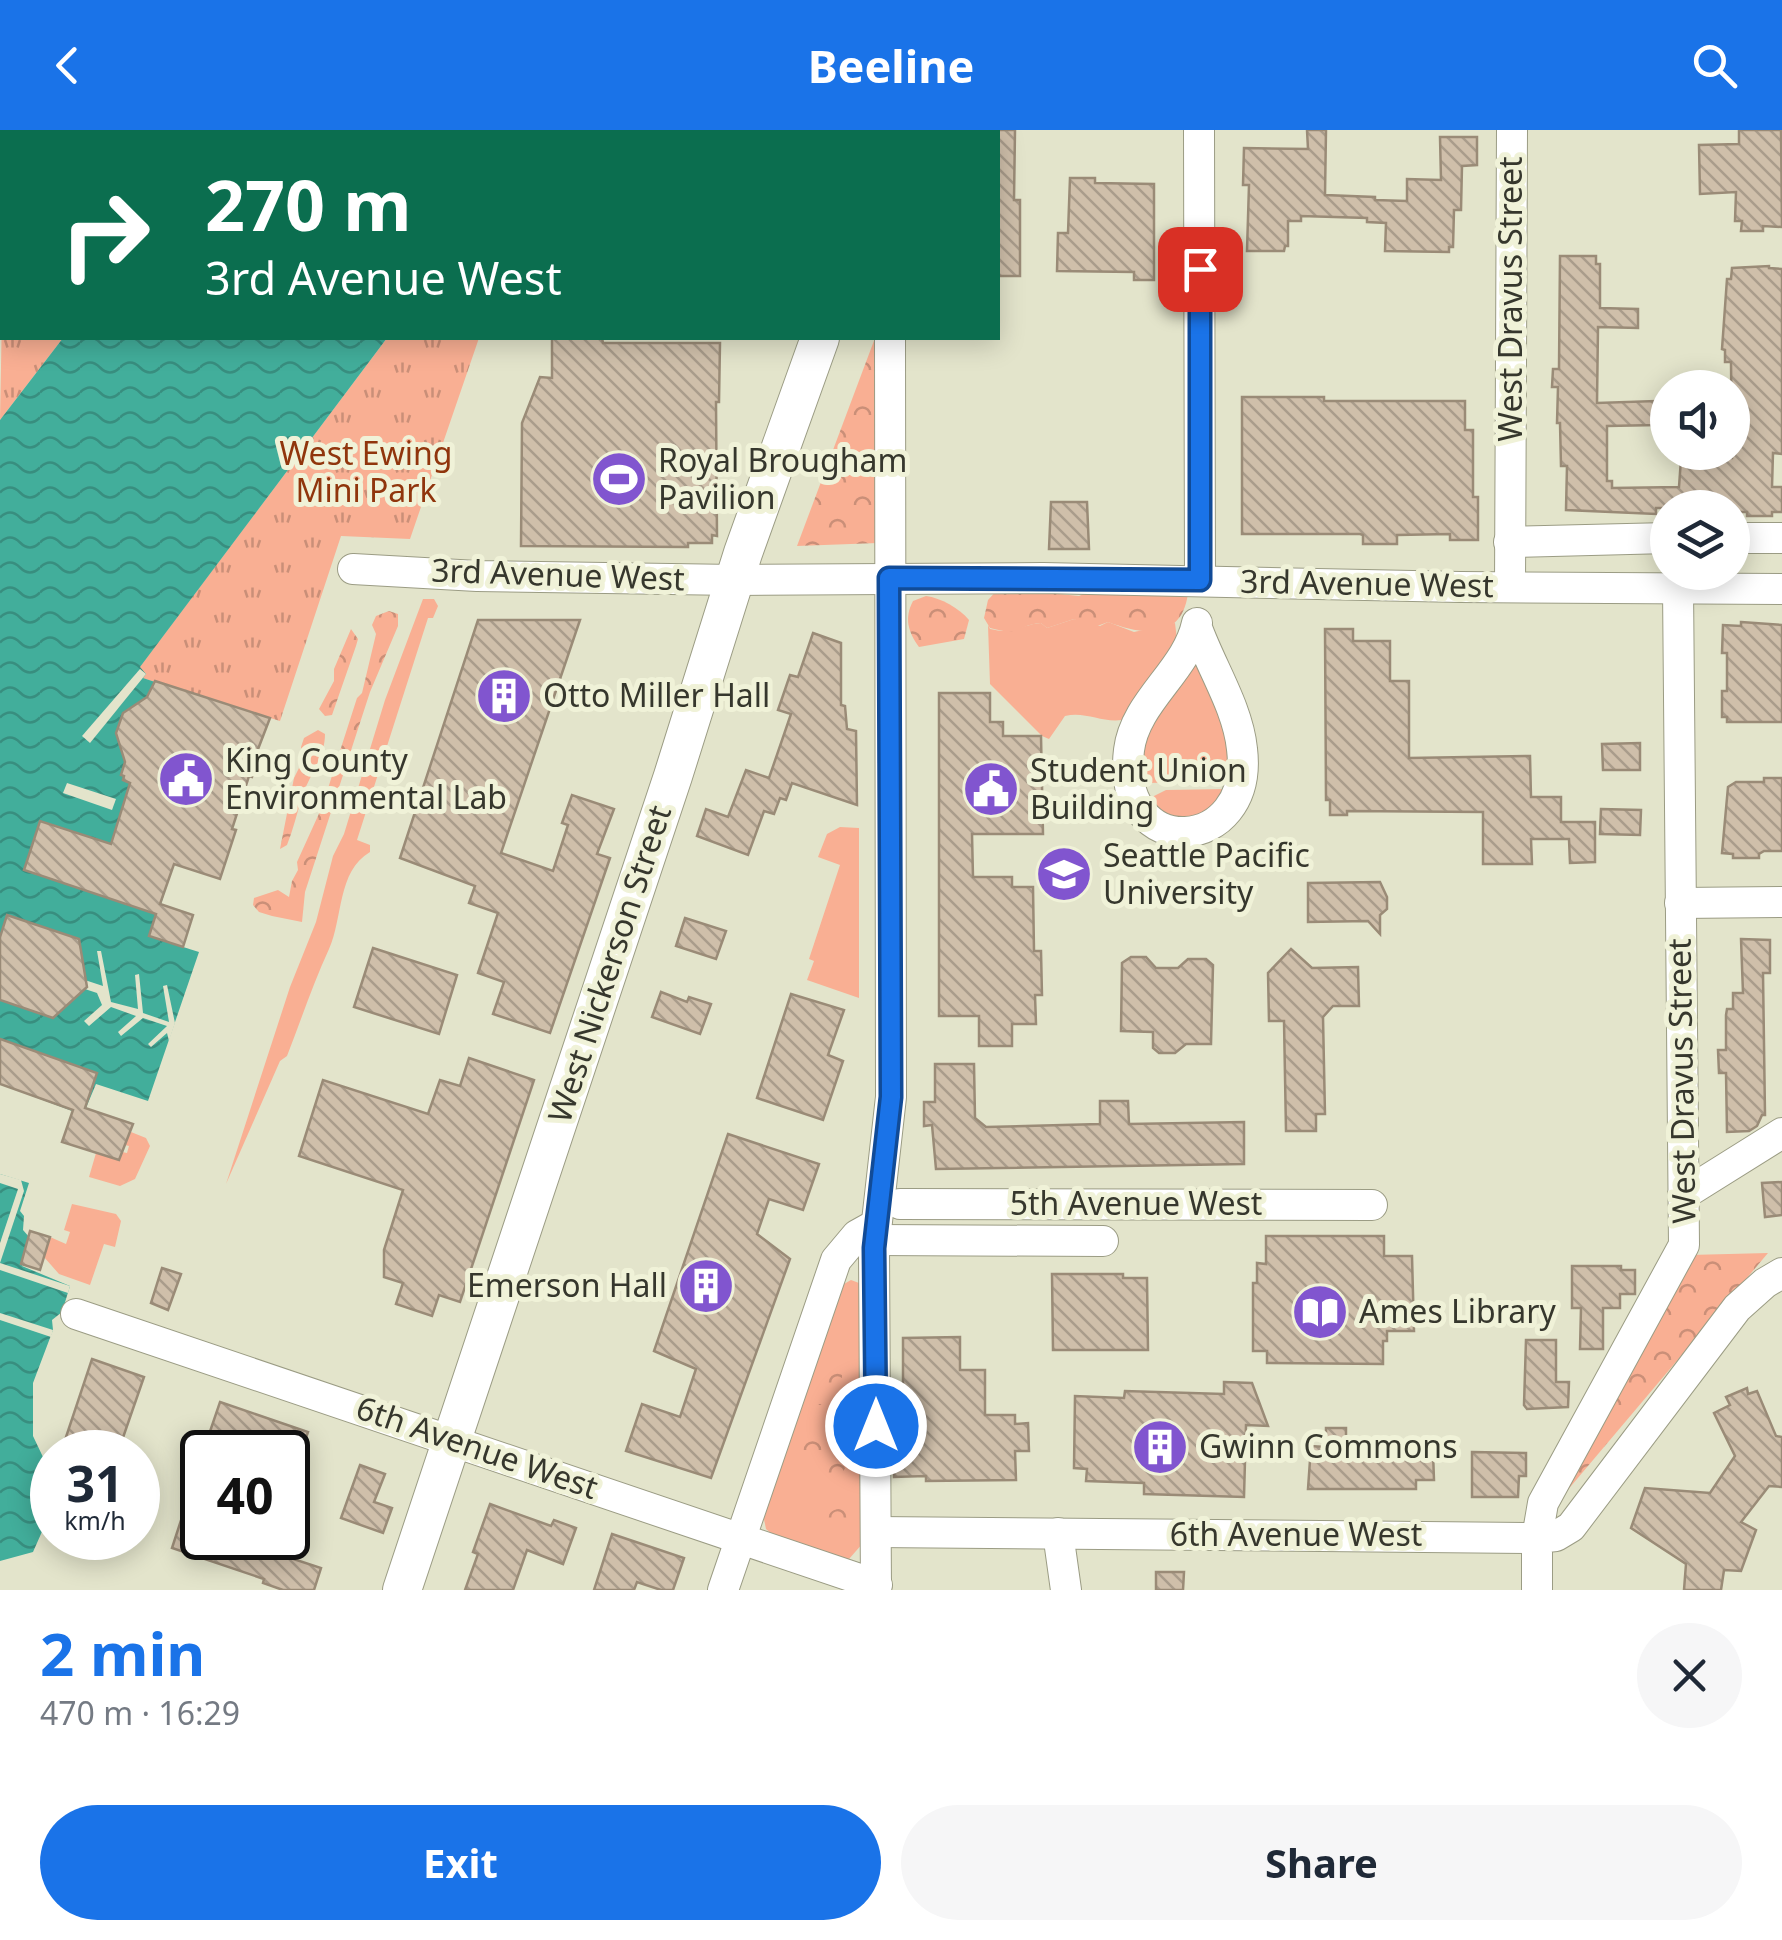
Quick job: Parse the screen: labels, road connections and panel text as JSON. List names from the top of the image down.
{
  "streets": {
    "main road": ["West Nickerson Street"],
    "street": [
      "West Dravus Street",
      "3rd Avenue West",
      "5th Avenue West",
      "6th Avenue West"
    ]
  },
  "crossings": [
    ["West Dravus Street", "3rd Avenue West"],
    ["West Dravus Street", "6th Avenue West"],
    ["3rd Avenue West", "West Nickerson Street"],
    ["West Nickerson Street", "6th Avenue West"]
  ],
  "parks": ["West Ewing Mini Park"],
  "places": {
    "sports": ["Royal Brougham Pavilion"],
    "building": ["Otto Miller Hall", "Emerson Hall", "Gwinn Commons"],
    "public building": ["King County Environmental Lab", "Student Union Building"],
    "school or university": ["Seattle Pacific University"],
    "library": ["Ames Library"]
  },
  "page": {
    "header": "Beeline",
    "turn": ["270 m", "3rd Avenue West"],
    "speed": "31 km/h",
    "limit": "40",
    "heading": ["2 min", "470 m · 16:29"],
    "buttons": ["Exit", "Share"]
  }
}
